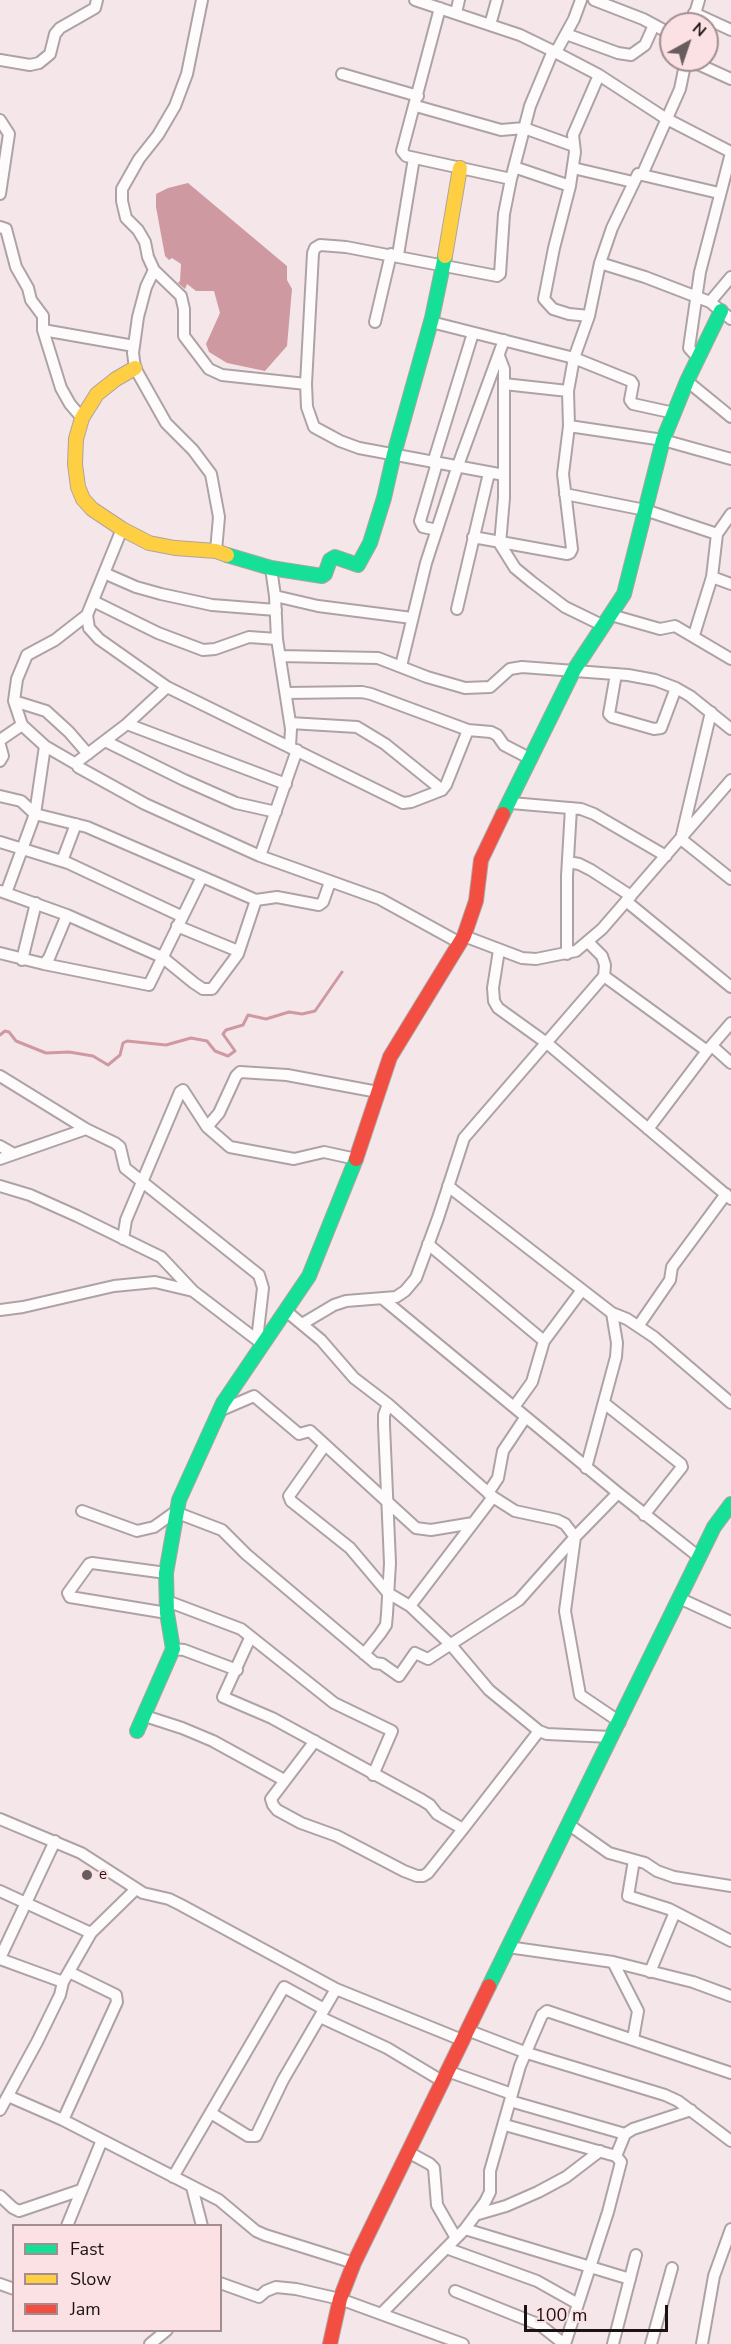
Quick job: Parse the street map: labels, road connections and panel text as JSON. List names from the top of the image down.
{
  "places": ["e"],
  "legend": ["Fast", "Slow", "Jam"],
  "scale_bar": "100 m",
  "north": "top right"
}
